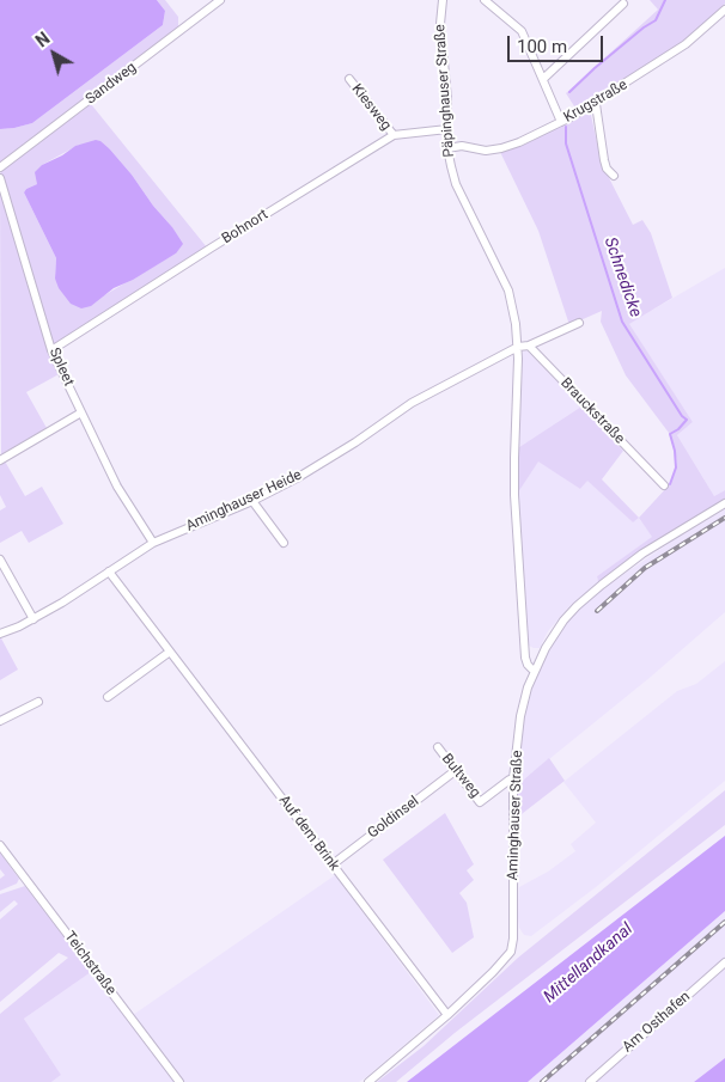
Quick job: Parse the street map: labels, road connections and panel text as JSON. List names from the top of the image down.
{
  "streets": {
    "street": [
      "Sandweg",
      "Päpinghauser Straße",
      "Krugstraße",
      "Kiesweg",
      "Bohnort",
      "Spleet",
      "Brauckstraße",
      "Aminghauser Heide",
      "Bultweg",
      "Aminghauser Straße",
      "Goldinsel",
      "Auf dem Brink",
      "Teichstraße",
      "Am Osthafen"
    ]
  },
  "crossings": [
    ["Päpinghauser Straße", "Krugstraße"],
    ["Päpinghauser Straße", "Bohnort"],
    ["Päpinghauser Straße", "Aminghauser Heide"],
    ["Kiesweg", "Bohnort"],
    ["Bohnort", "Spleet"],
    ["Spleet", "Aminghauser Heide"],
    ["Aminghauser Heide", "Auf dem Brink"],
    ["Bultweg", "Aminghauser Straße"],
    ["Bultweg", "Goldinsel"],
    ["Aminghauser Straße", "Auf dem Brink"],
    ["Goldinsel", "Auf dem Brink"]
  ],
  "water": ["Schnedicke", "Mittellandkanal"],
  "scale_bar": "100 m",
  "north": "top left"
}
